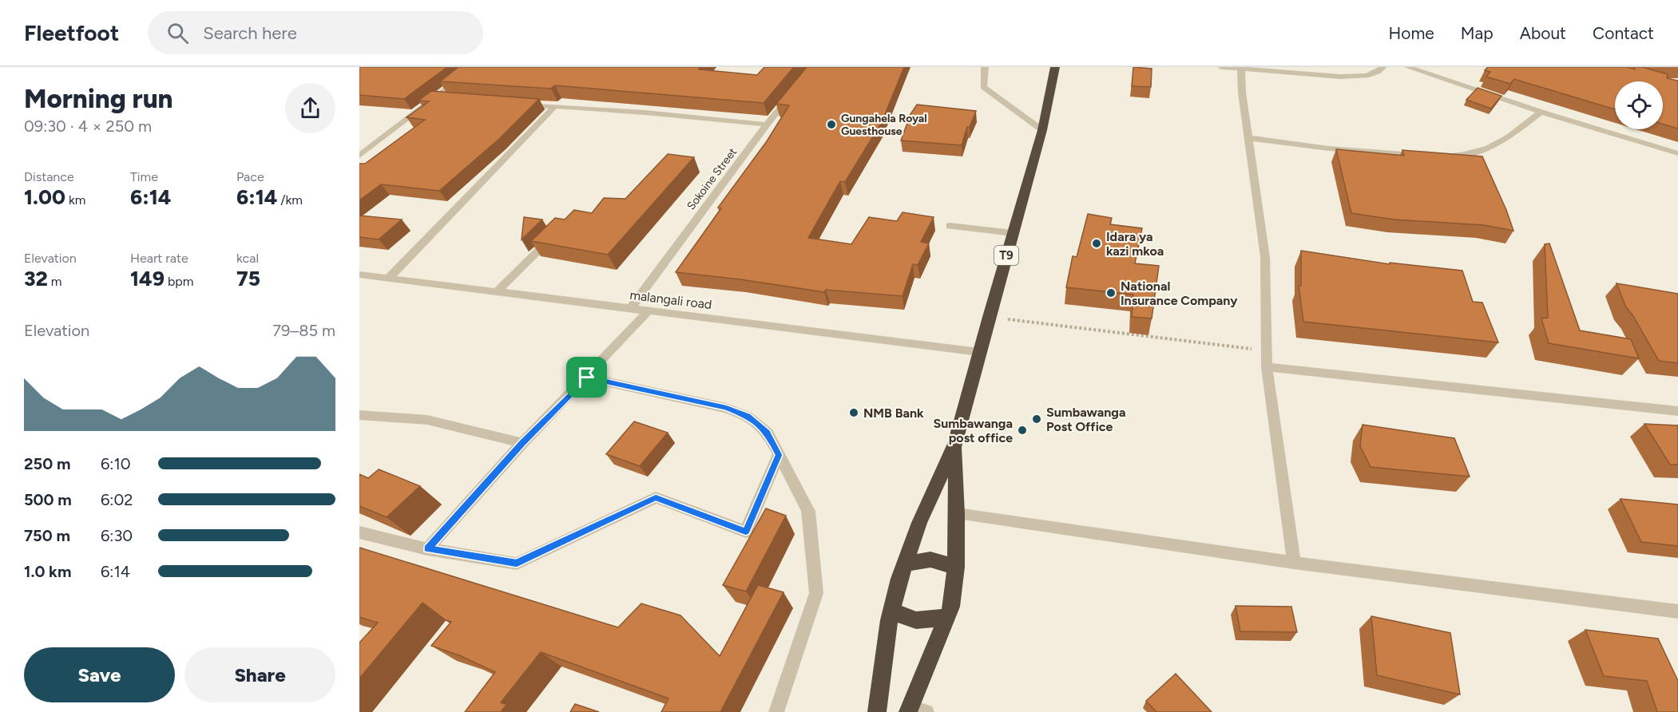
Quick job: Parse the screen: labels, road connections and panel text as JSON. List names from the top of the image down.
{
  "streets": {
    "highway": ["T9"],
    "street": ["Sokoine Street", "malangali road"]
  },
  "crossings": [
    ["Sokoine Street", "malangali road"],
    ["T9", "malangali road"]
  ],
  "places": [
    "Gungahela Royal Guesthouse",
    "Idara ya kazi mkoa",
    "National Insurance Company",
    "NMB Bank",
    "Sumbawanga Post Office",
    "Sumbawanga post office"
  ],
  "page": {
    "header": "Fleetfoot",
    "search": "Search here",
    "nav": [
      "Home",
      "Map",
      "About",
      "Contact"
    ],
    "heading": ["Morning run", "09:30 · 4 × 250 m"],
    "stats": [
      ["Distance", "1.00 km"],
      ["Time", "6:14"],
      ["Pace", "6:14 /km"],
      ["Elevation", "32 m"],
      ["Heart rate", "149 bpm"],
      ["kcal", "75"]
    ],
    "chart": ["Elevation", "79–85 m"],
    "list": [
      {
        "name": "250 m",
        "note": "6:10"
      },
      {
        "name": "500 m",
        "note": "6:02"
      },
      {
        "name": "750 m",
        "note": "6:30"
      },
      {
        "name": "1.0 km",
        "note": "6:14"
      }
    ],
    "buttons": ["Save", "Share"]
  }
}
